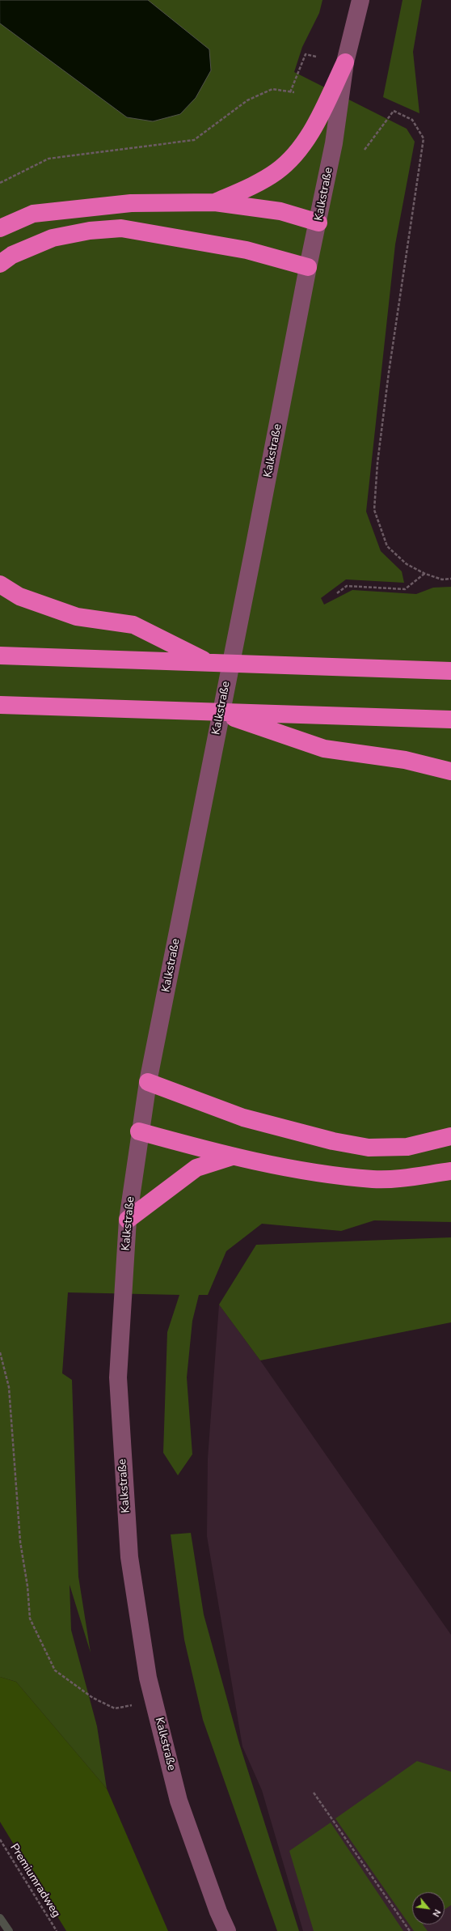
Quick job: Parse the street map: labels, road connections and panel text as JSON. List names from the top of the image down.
{
  "streets": {
    "main road": ["Kalkstraße"],
    "path": ["Premiumradweg"]
  },
  "north": "bottom right"
}
